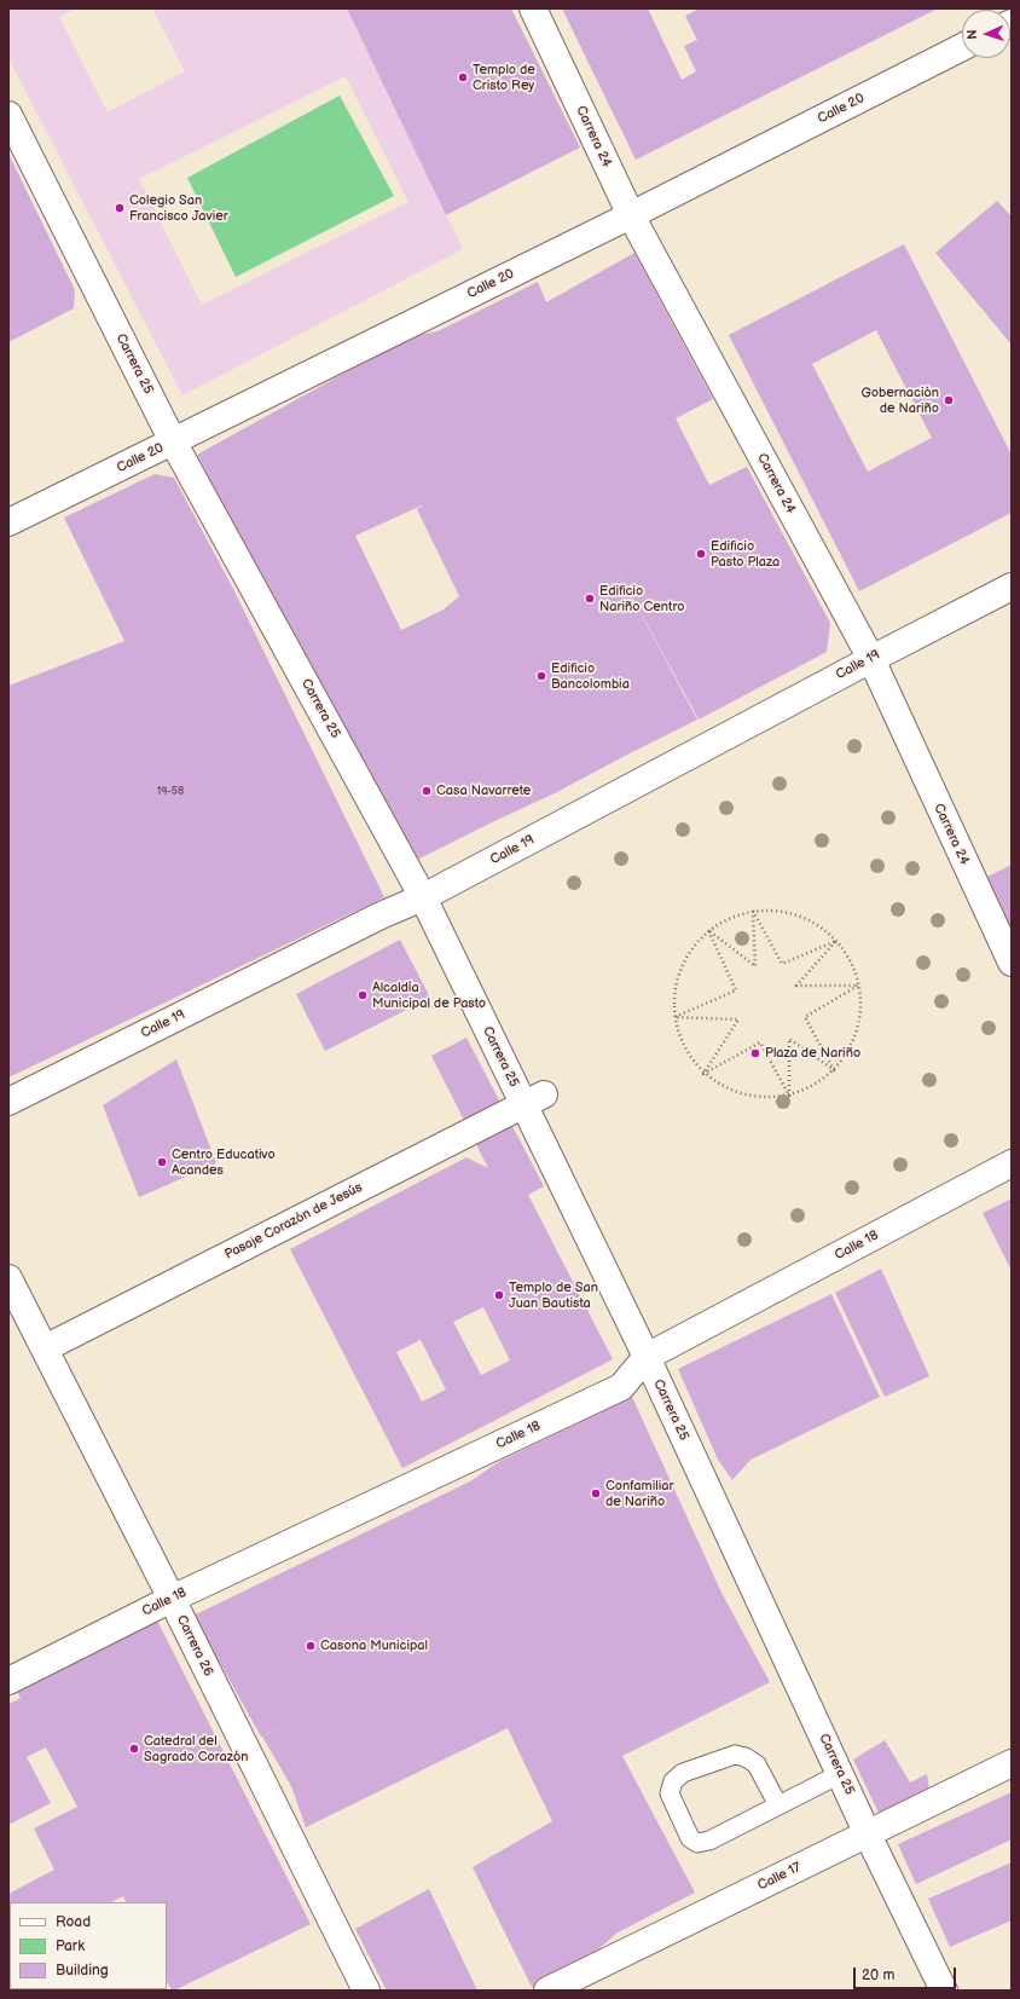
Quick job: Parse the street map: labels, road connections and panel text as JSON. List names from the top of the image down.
{
  "streets": {
    "street": [
      "Calle 20",
      "Carrera 24",
      "Carrera 25",
      "Calle 19",
      "Pasaje Corazón de Jesús",
      "Calle 18",
      "Carrera 26",
      "Calle 17"
    ]
  },
  "crossings": [
    ["Calle 20", "Carrera 24"],
    ["Calle 20", "Carrera 25"],
    ["Carrera 24", "Calle 19"],
    ["Carrera 25", "Calle 19"],
    ["Carrera 25", "Pasaje Corazón de Jesús"],
    ["Carrera 25", "Calle 18"],
    ["Carrera 25", "Calle 17"],
    ["Pasaje Corazón de Jesús", "Carrera 26"],
    ["Calle 18", "Carrera 26"]
  ],
  "places": [
    "Templo de Cristo Rey",
    "Colegio San Francisco Javier",
    "Gobernación de Nariño",
    "Edificio Pasto Plaza",
    "Edificio Nariño Centro",
    "Edificio Bancolombia",
    "Casa Navarrete",
    "Alcaldía Municipal de Pasto",
    "Plaza de Nariño",
    "Centro Educativo Acandes",
    "Templo de San Juan Bautista",
    "Confamiliar de Nariño",
    "Casona Municipal",
    "Catedral del Sagrado Corazón"
  ],
  "house_numbers": ["19-58"],
  "legend": ["Road", "Park", "Building"],
  "scale_bar": "20 m",
  "north": "left"
}
